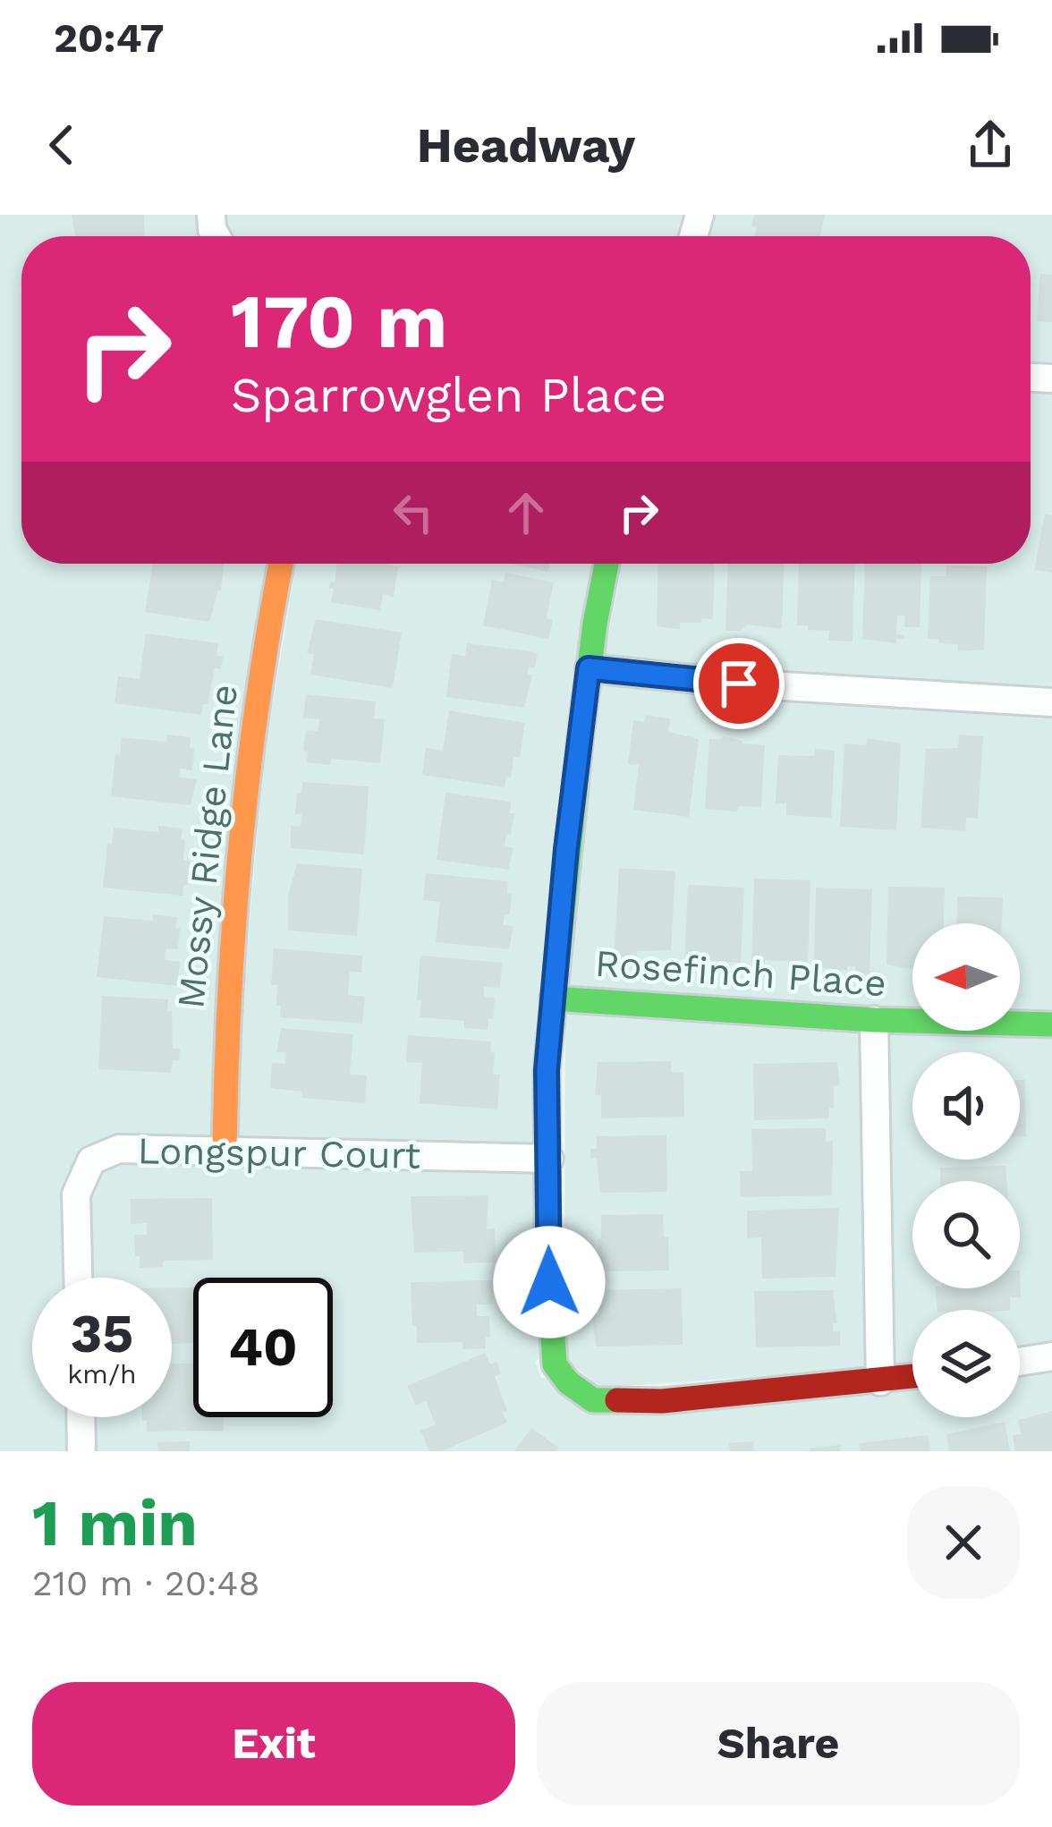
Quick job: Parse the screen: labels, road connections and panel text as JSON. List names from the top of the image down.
{
  "streets": {
    "street": ["Mossy Ridge Lane", "Rosefinch Place", "Longspur Court"]
  },
  "crossings": [
    ["Mossy Ridge Lane", "Longspur Court"]
  ],
  "north": "left",
  "page": {
    "status": "20:47",
    "header": "Headway",
    "turn": ["170 m", "Sparrowglen Place"],
    "speed": "35 km/h",
    "limit": "40",
    "heading": ["1 min", "210 m · 20:48"],
    "buttons": ["Exit", "Share"]
  }
}
